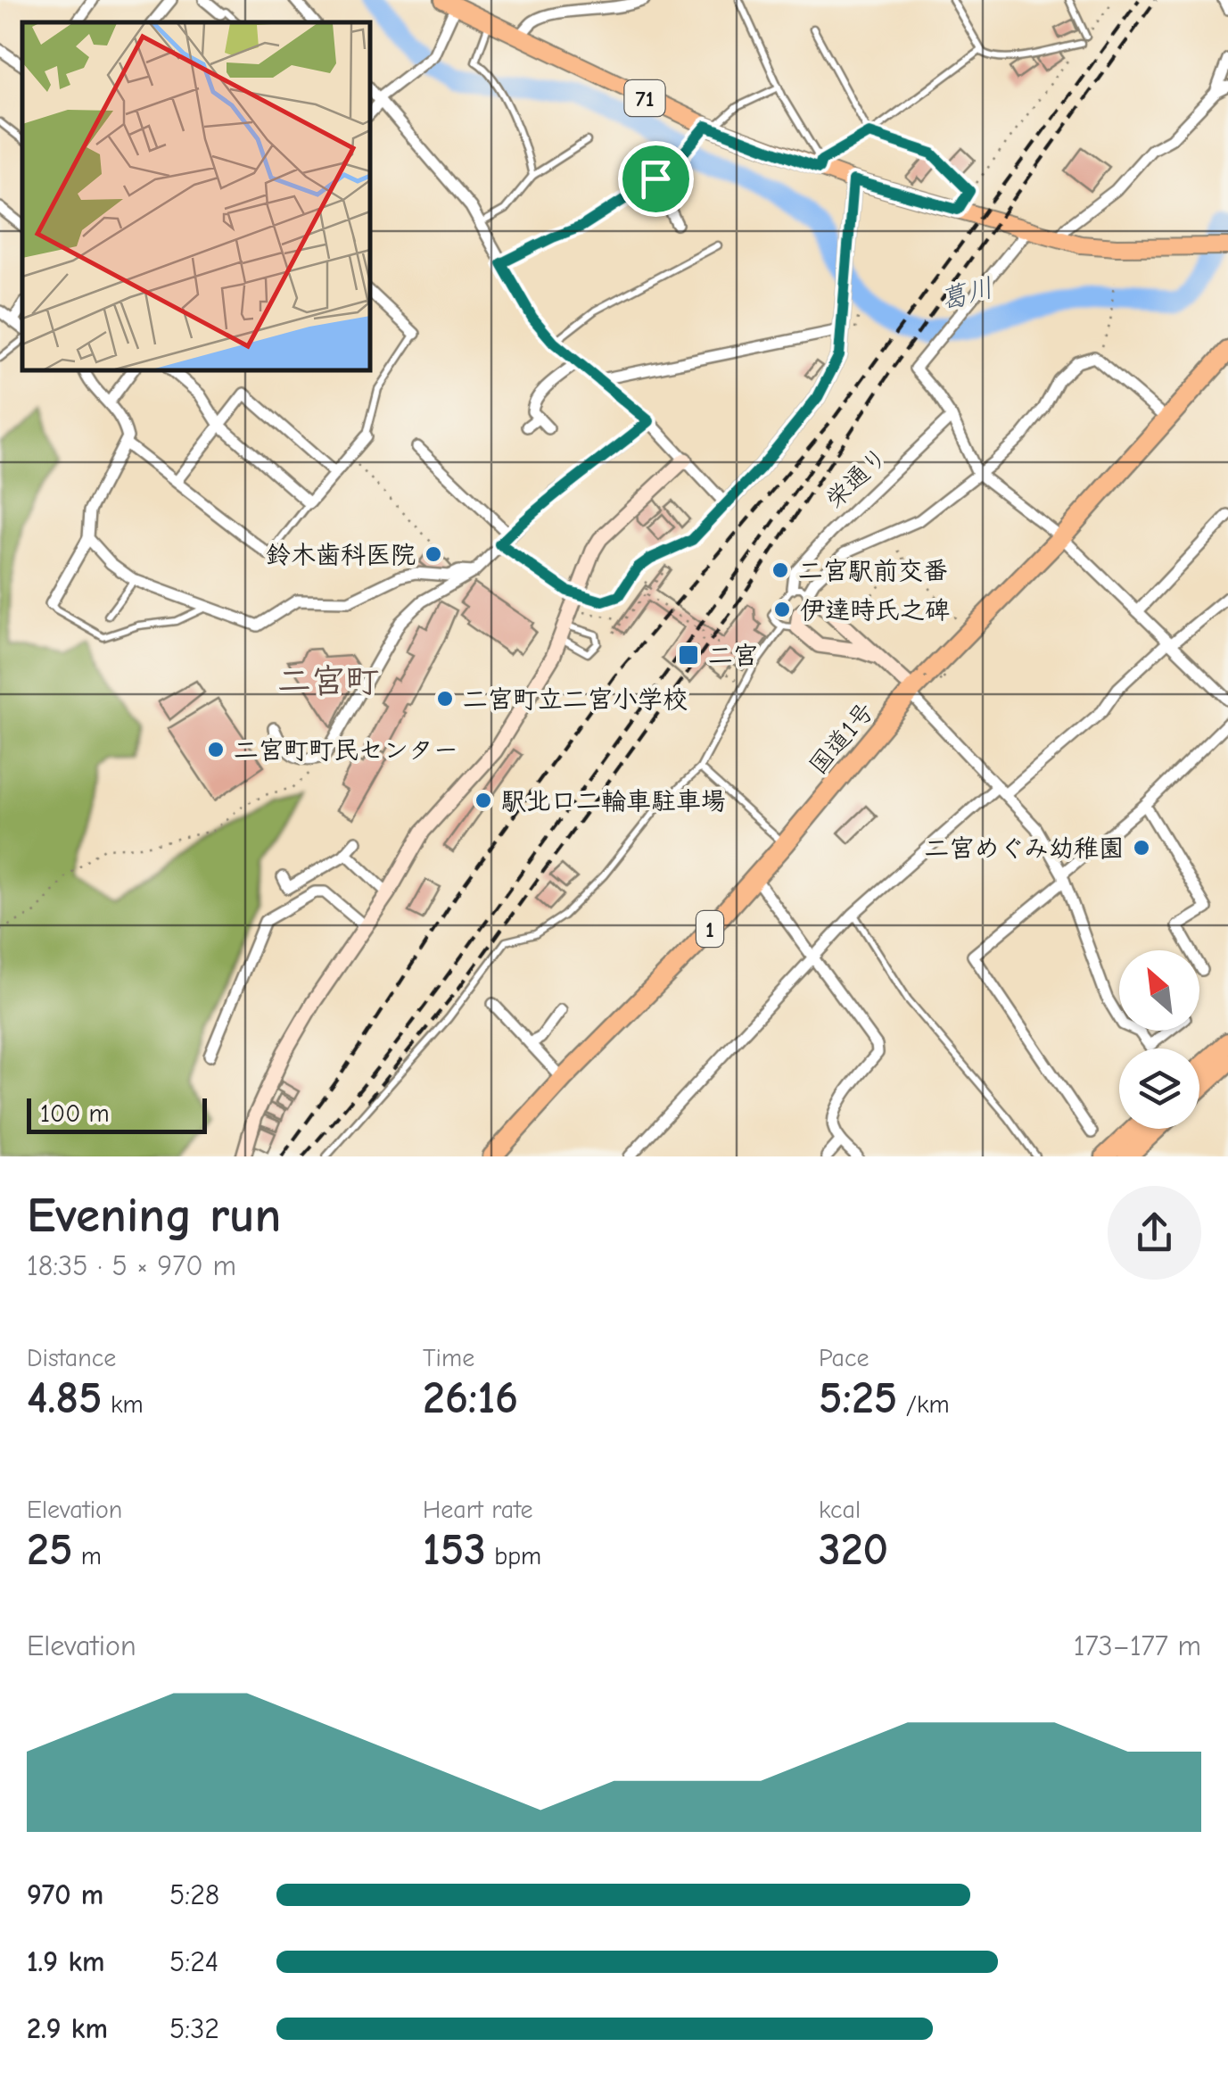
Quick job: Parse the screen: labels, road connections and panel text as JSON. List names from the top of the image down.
{
  "streets": {
    "highway": ["国道1号", "1"],
    "main road": ["71"],
    "street": ["栄通り"]
  },
  "districts": ["二宮町"],
  "water": ["葛川"],
  "places": {
    "other": [
      "鈴木歯科医院",
      "二宮駅前交番",
      "伊達時氏之碑",
      "二宮町立二宮小学校",
      "二宮町町民センター",
      "駅北口二輪車駐車場",
      "二宮めぐみ幼稚園"
    ],
    "transit": ["二宮"]
  },
  "scale_bar": "100 m",
  "north": "top left",
  "page": {
    "scale": "100 m",
    "heading": ["Evening run", "18:35 · 5 × 970 m"],
    "stats": [
      ["Distance", "4.85 km"],
      ["Time", "26:16"],
      ["Pace", "5:25 /km"],
      ["Elevation", "25 m"],
      ["Heart rate", "153 bpm"],
      ["kcal", "320"]
    ],
    "chart": ["Elevation", "173–177 m"],
    "list": [
      {
        "name": "970 m",
        "note": "5:28"
      },
      {
        "name": "1.9 km",
        "note": "5:24"
      },
      {
        "name": "2.9 km",
        "note": "5:32"
      }
    ]
  }
}
